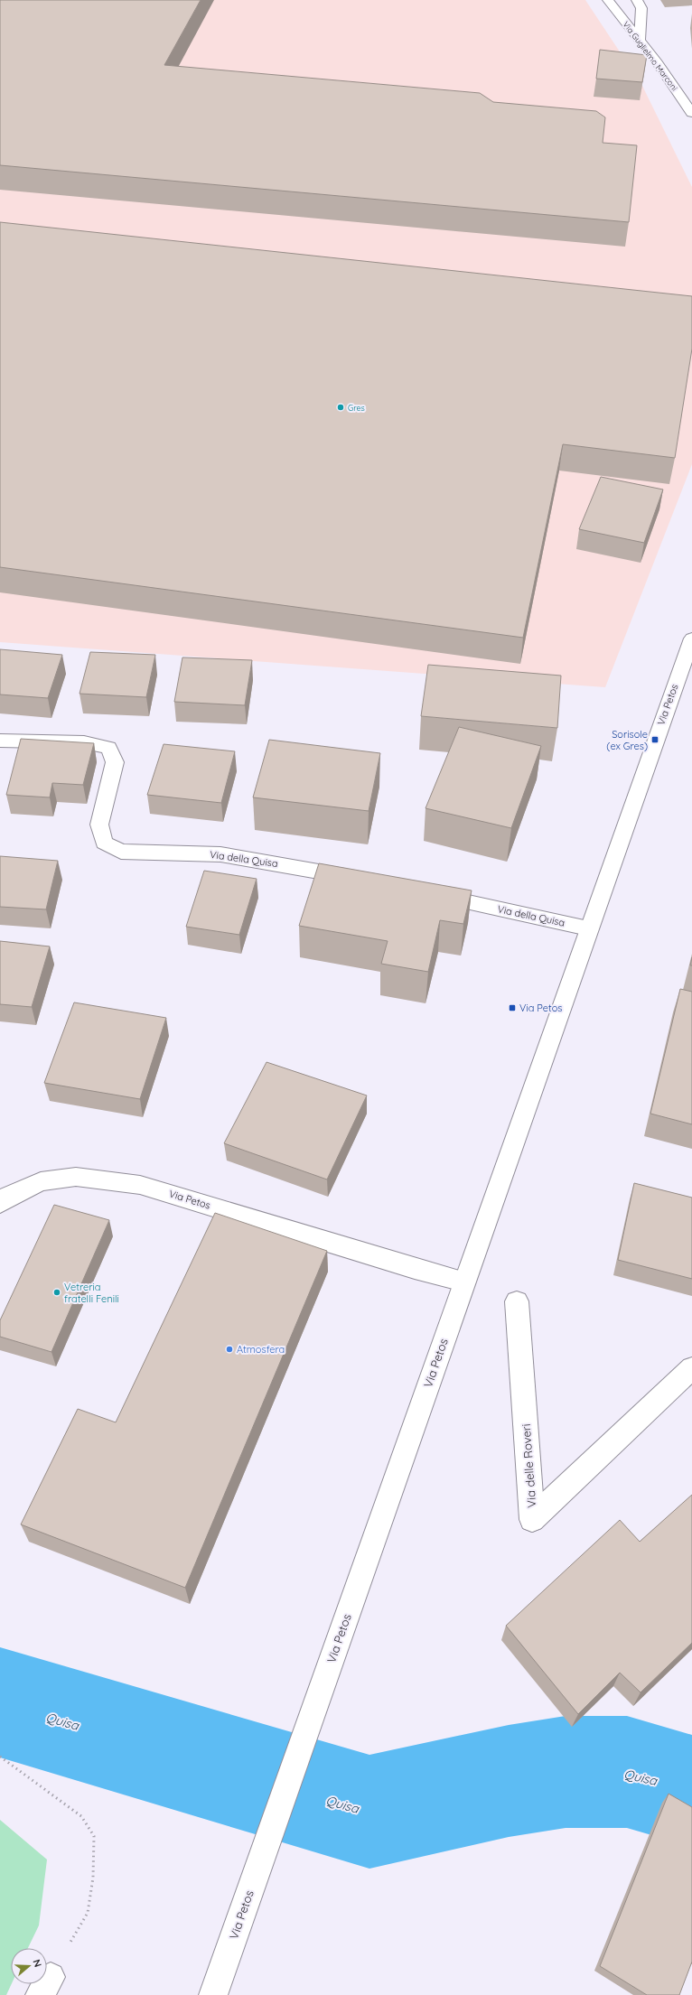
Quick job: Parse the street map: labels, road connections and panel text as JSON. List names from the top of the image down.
{
  "streets": {
    "main road": [
      "Via Guglielmo Marconi",
      "Via Petos",
      "Via della Quisa",
      "Via delle Roveri"
    ]
  },
  "crossings": [
    ["Via Petos", "Via della Quisa"]
  ],
  "water": ["Quisa"],
  "places": {
    "other": ["Gres", "Vetreria fratelli Fenili", "Atmosfera"],
    "transit": ["Sorisole (ex Gres)", "Via Petos"]
  },
  "north": "right"
}
